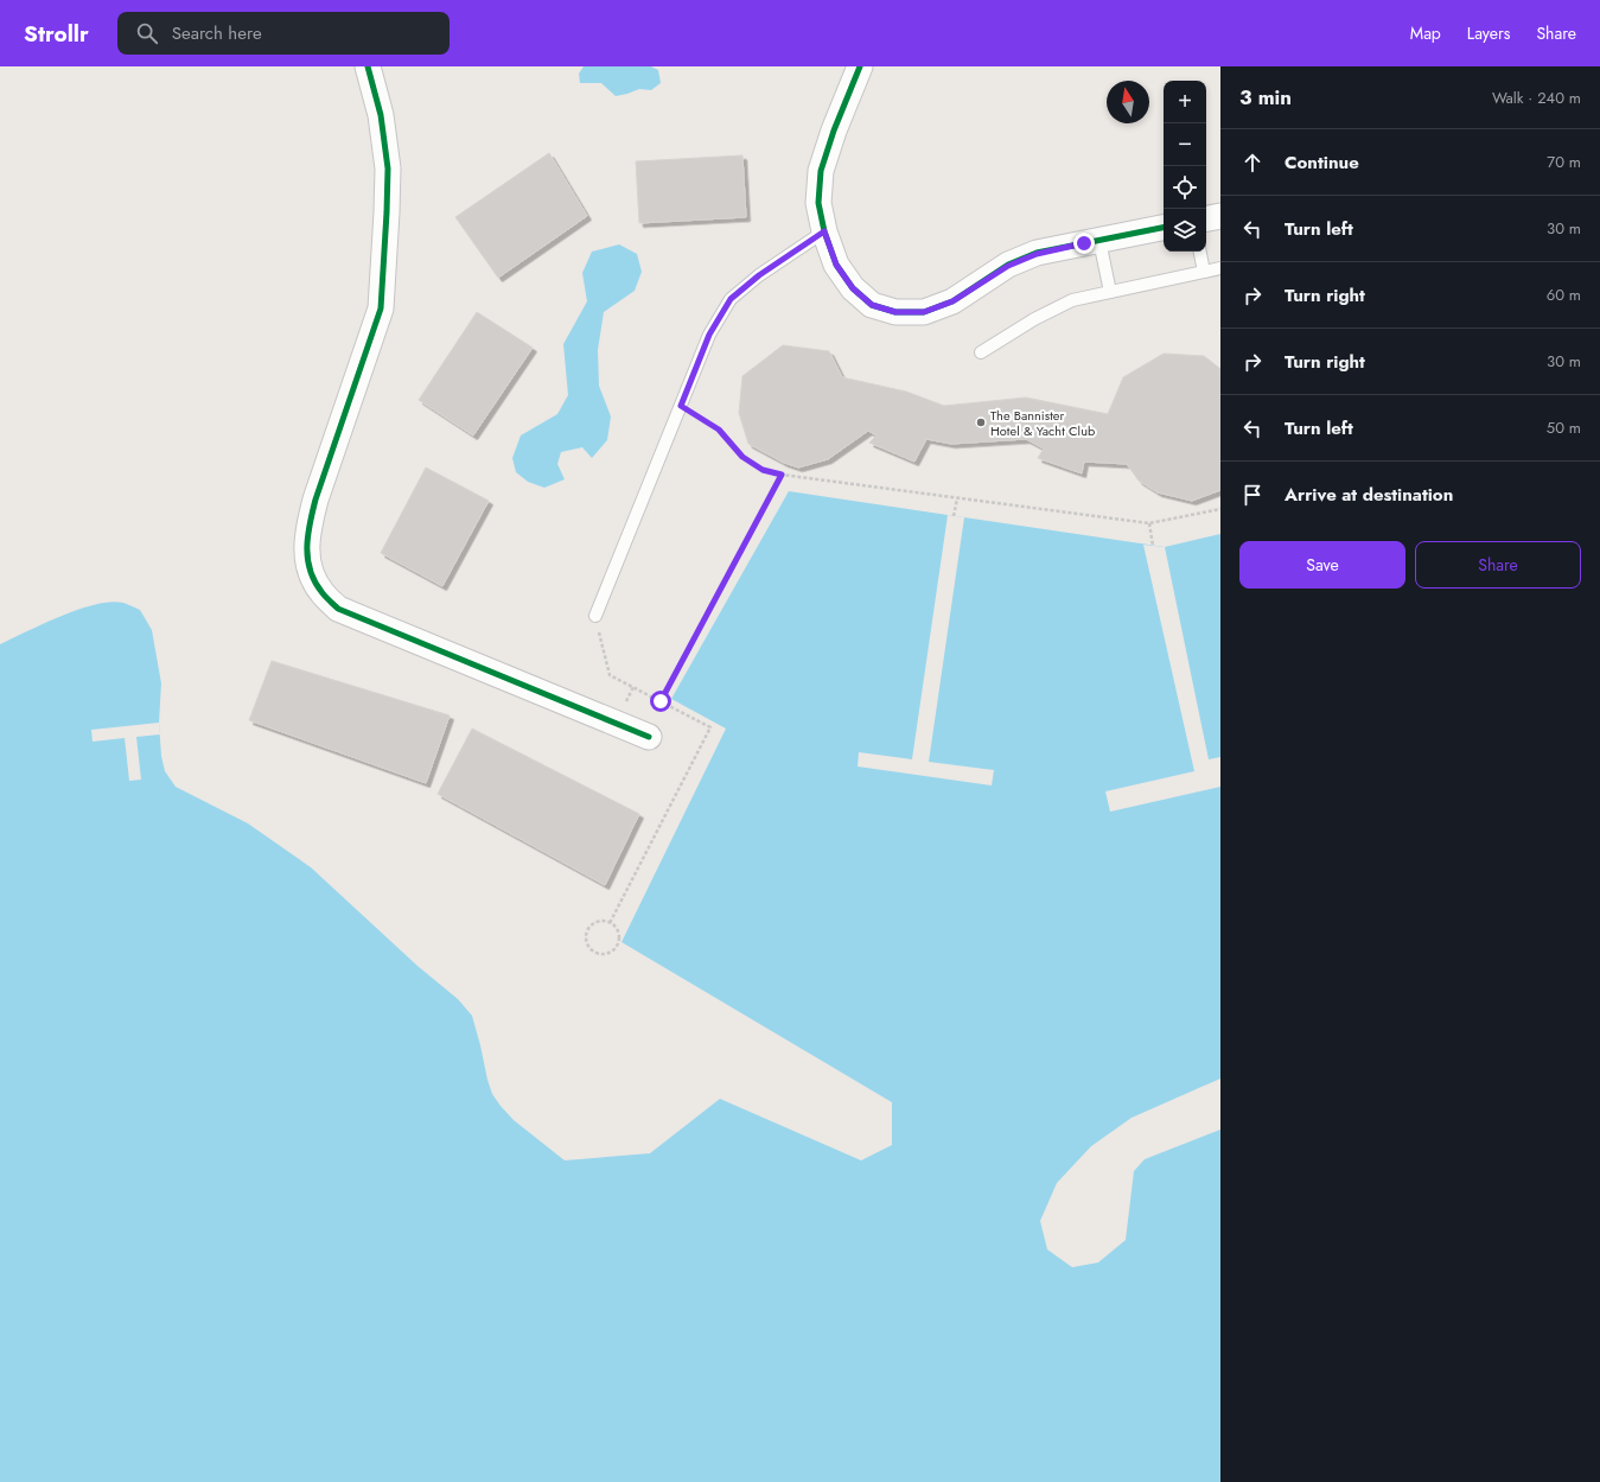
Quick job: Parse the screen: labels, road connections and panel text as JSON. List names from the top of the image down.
{
  "places": ["The Bannister Hotel & Yacht Club"],
  "north": "top",
  "page": {
    "header": "Strollr",
    "search": "Search here",
    "nav": ["Map", "Layers", "Share"],
    "heading": ["3 min", "Walk · 240 m"],
    "map_buttons": ["+", "−"],
    "list": [
      ["Continue", "70 m"],
      ["Turn left", "30 m"],
      ["Turn right", "60 m"],
      ["Turn right", "30 m"],
      ["Turn left", "50 m"],
      "Arrive at destination"
    ],
    "buttons": ["Save", "Share"]
  }
}
